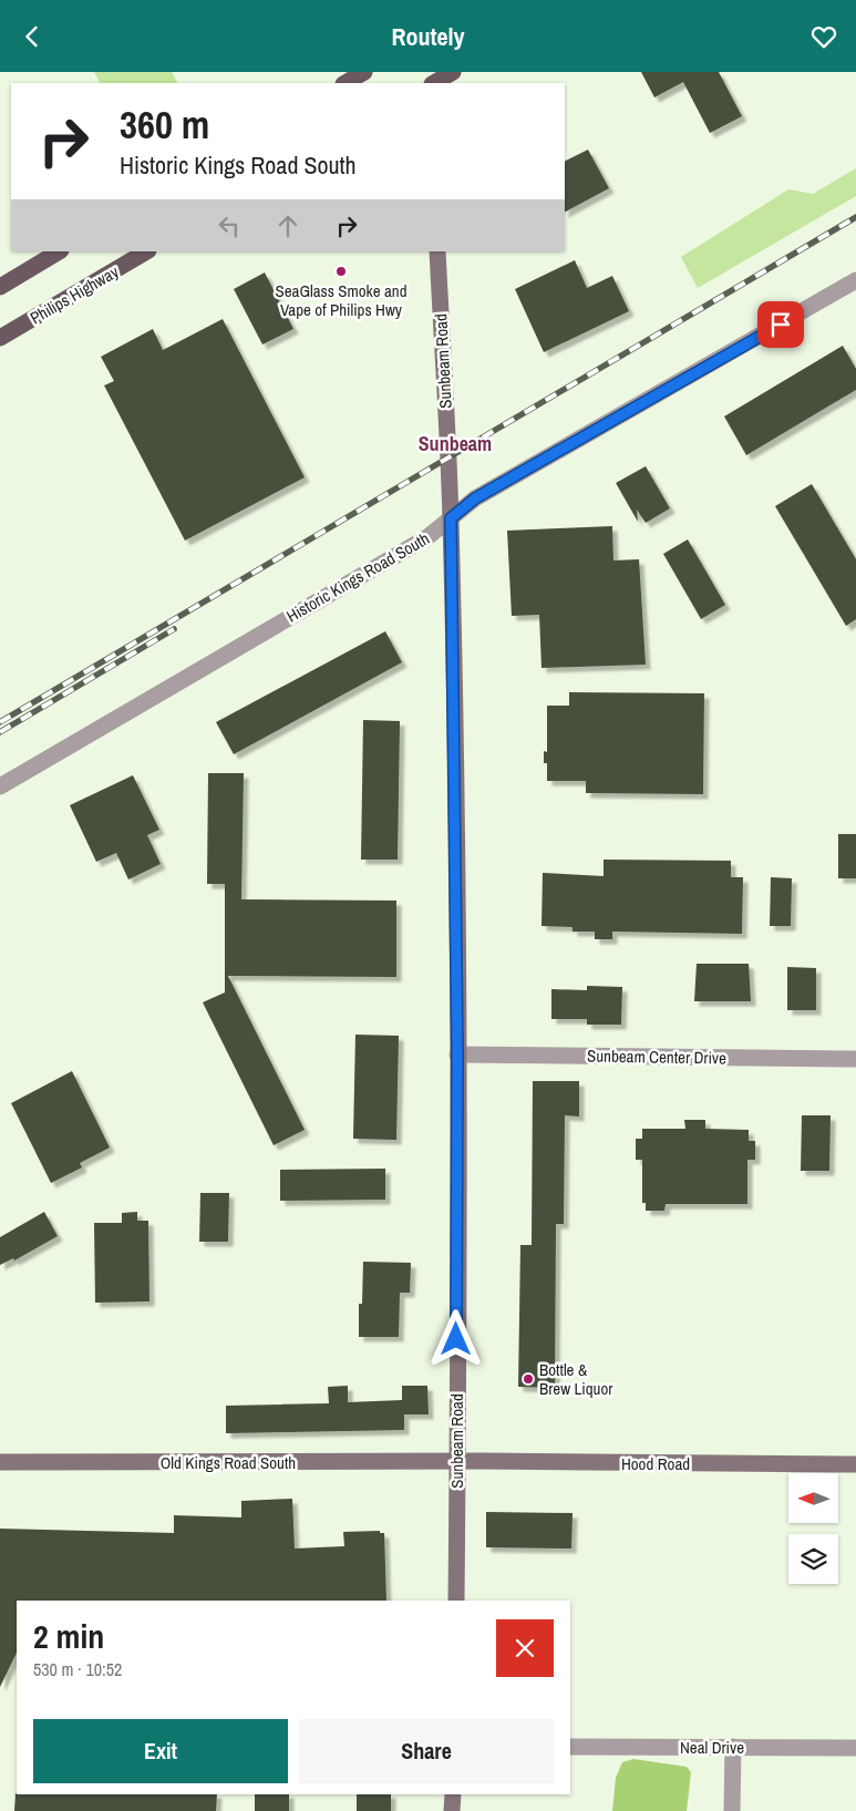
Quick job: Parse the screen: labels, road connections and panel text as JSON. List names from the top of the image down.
{
  "streets": {
    "main road": ["Philips Highway"],
    "street": [
      "Sunbeam Road",
      "Historic Kings Road South",
      "Sunbeam Center Drive",
      "Old Kings Road South",
      "Hood Road",
      "Neal Drive"
    ]
  },
  "crossings": [
    ["Sunbeam Road", "Historic Kings Road South"],
    ["Sunbeam Road", "Sunbeam Center Drive"],
    ["Sunbeam Road", "Old Kings Road South"],
    ["Sunbeam Road", "Hood Road"],
    ["Old Kings Road South", "Hood Road"]
  ],
  "districts": ["Sunbeam"],
  "places": ["SeaGlass Smoke and Vape of Philips Hwy", "Bottle & Brew Liquor"],
  "north": "left",
  "page": {
    "header": "Routely",
    "turn": ["360 m", "Historic Kings Road South"],
    "heading": ["2 min", "530 m · 10:52"],
    "buttons": ["Exit", "Share"]
  }
}
